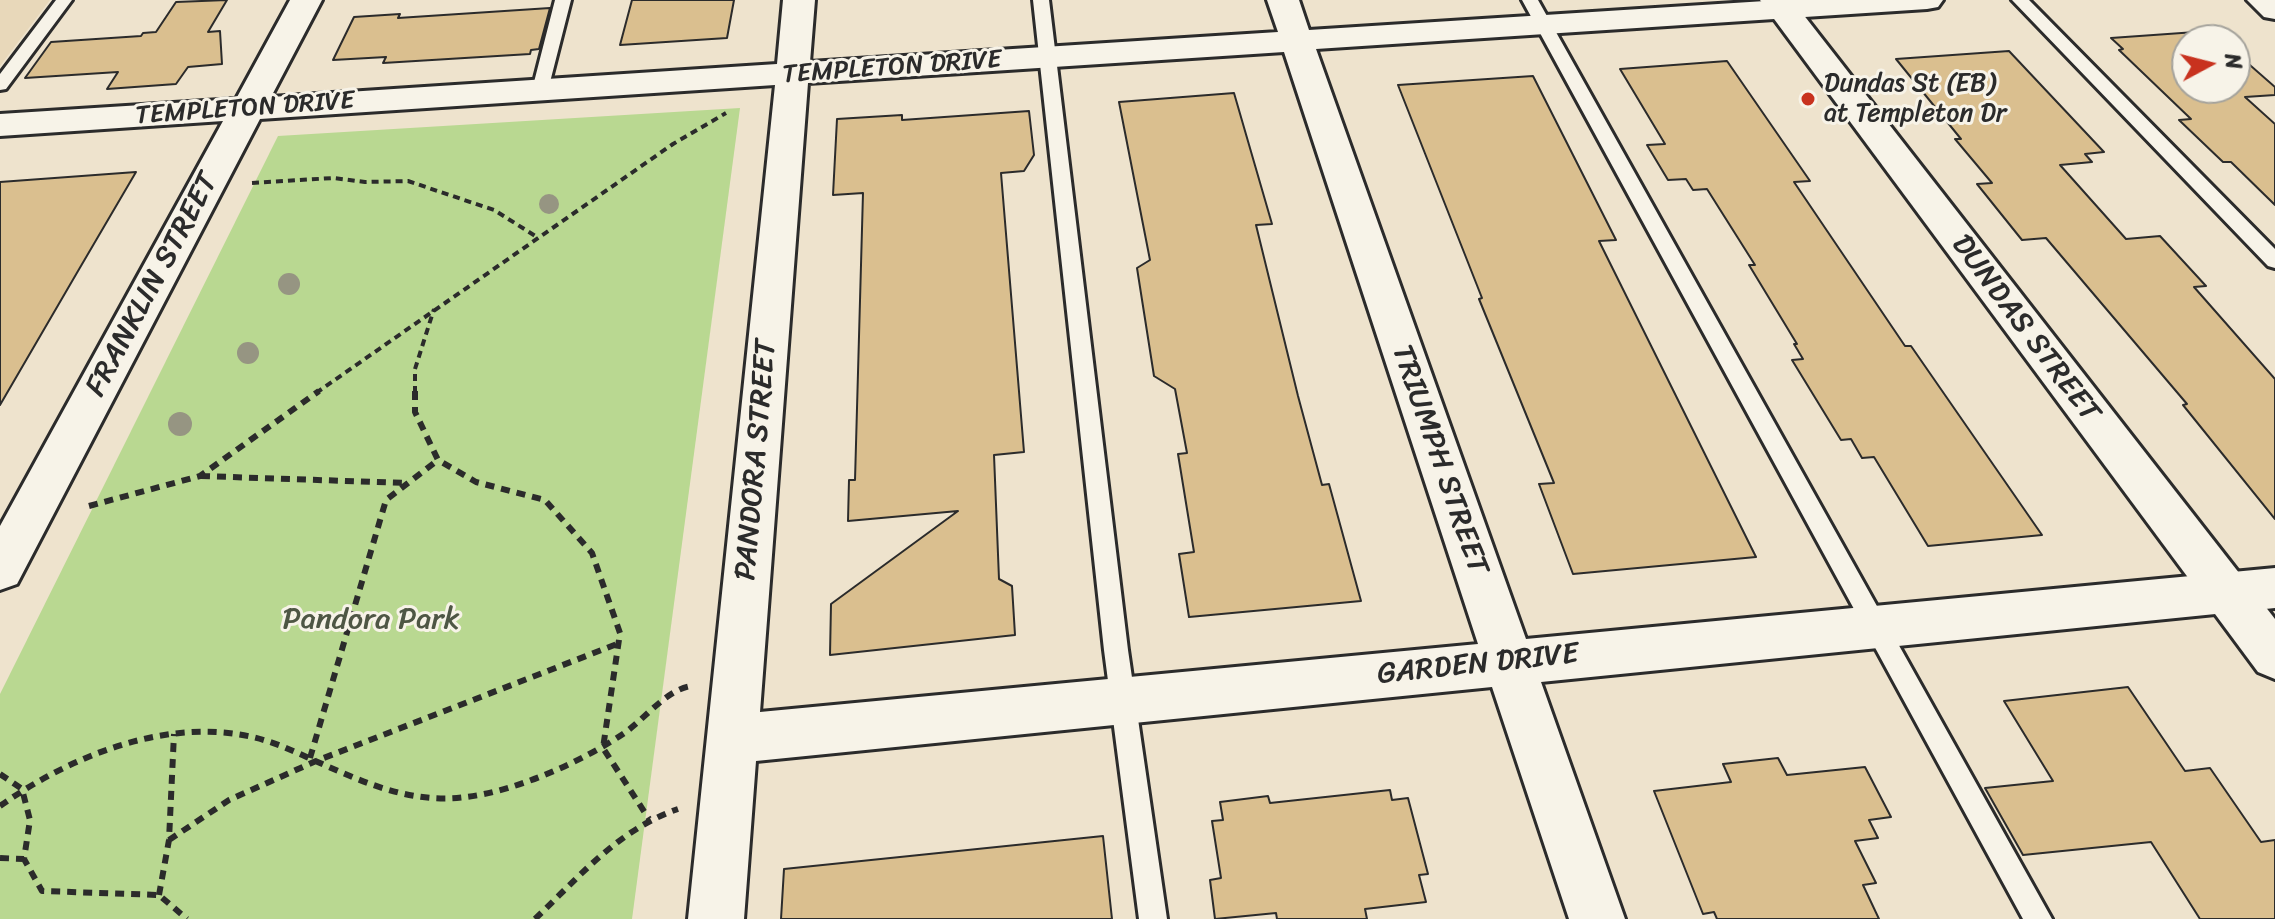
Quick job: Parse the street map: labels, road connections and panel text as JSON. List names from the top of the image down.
{
  "streets": {
    "street": [
      "TEMPLETON DRIVE",
      "FRANKLIN STREET",
      "DUNDAS STREET",
      "PANDORA STREET",
      "TRIUMPH STREET",
      "GARDEN DRIVE"
    ]
  },
  "crossings": [
    ["TEMPLETON DRIVE", "FRANKLIN STREET"],
    ["TEMPLETON DRIVE", "DUNDAS STREET"],
    ["TEMPLETON DRIVE", "PANDORA STREET"],
    ["TEMPLETON DRIVE", "TRIUMPH STREET"],
    ["DUNDAS STREET", "GARDEN DRIVE"],
    ["PANDORA STREET", "GARDEN DRIVE"],
    ["TRIUMPH STREET", "GARDEN DRIVE"]
  ],
  "parks": ["Pandora Park"],
  "places": ["Dundas St (EB) at Templeton Dr"],
  "north": "right"
}
